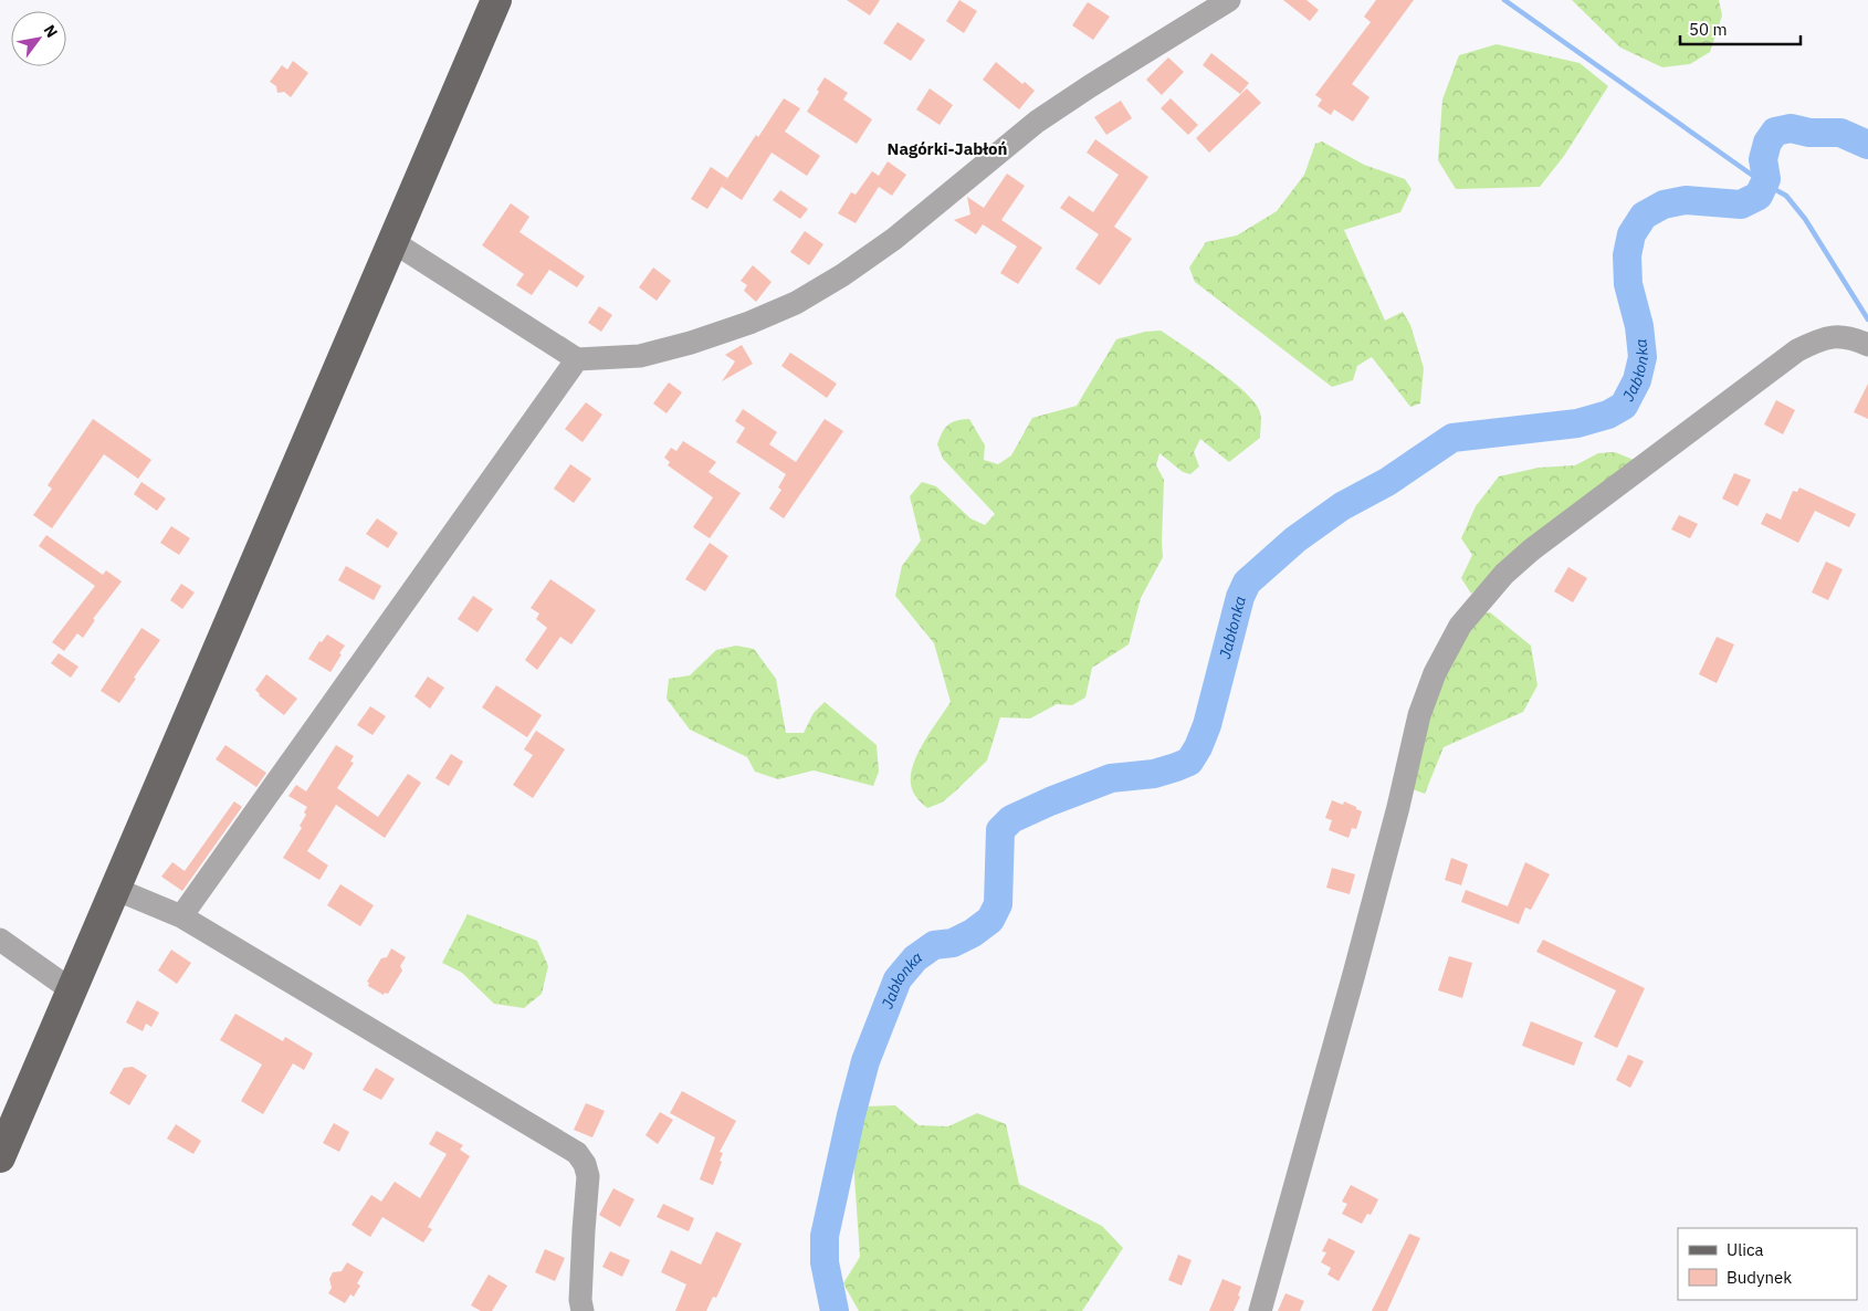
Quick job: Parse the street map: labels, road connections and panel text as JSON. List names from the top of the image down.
{
  "districts": ["Nagórki-Jabłoń"],
  "water": ["Jabłonka"],
  "legend": ["Ulica", "Budynek"],
  "scale_bar": "50 m",
  "north": "top right"
}
